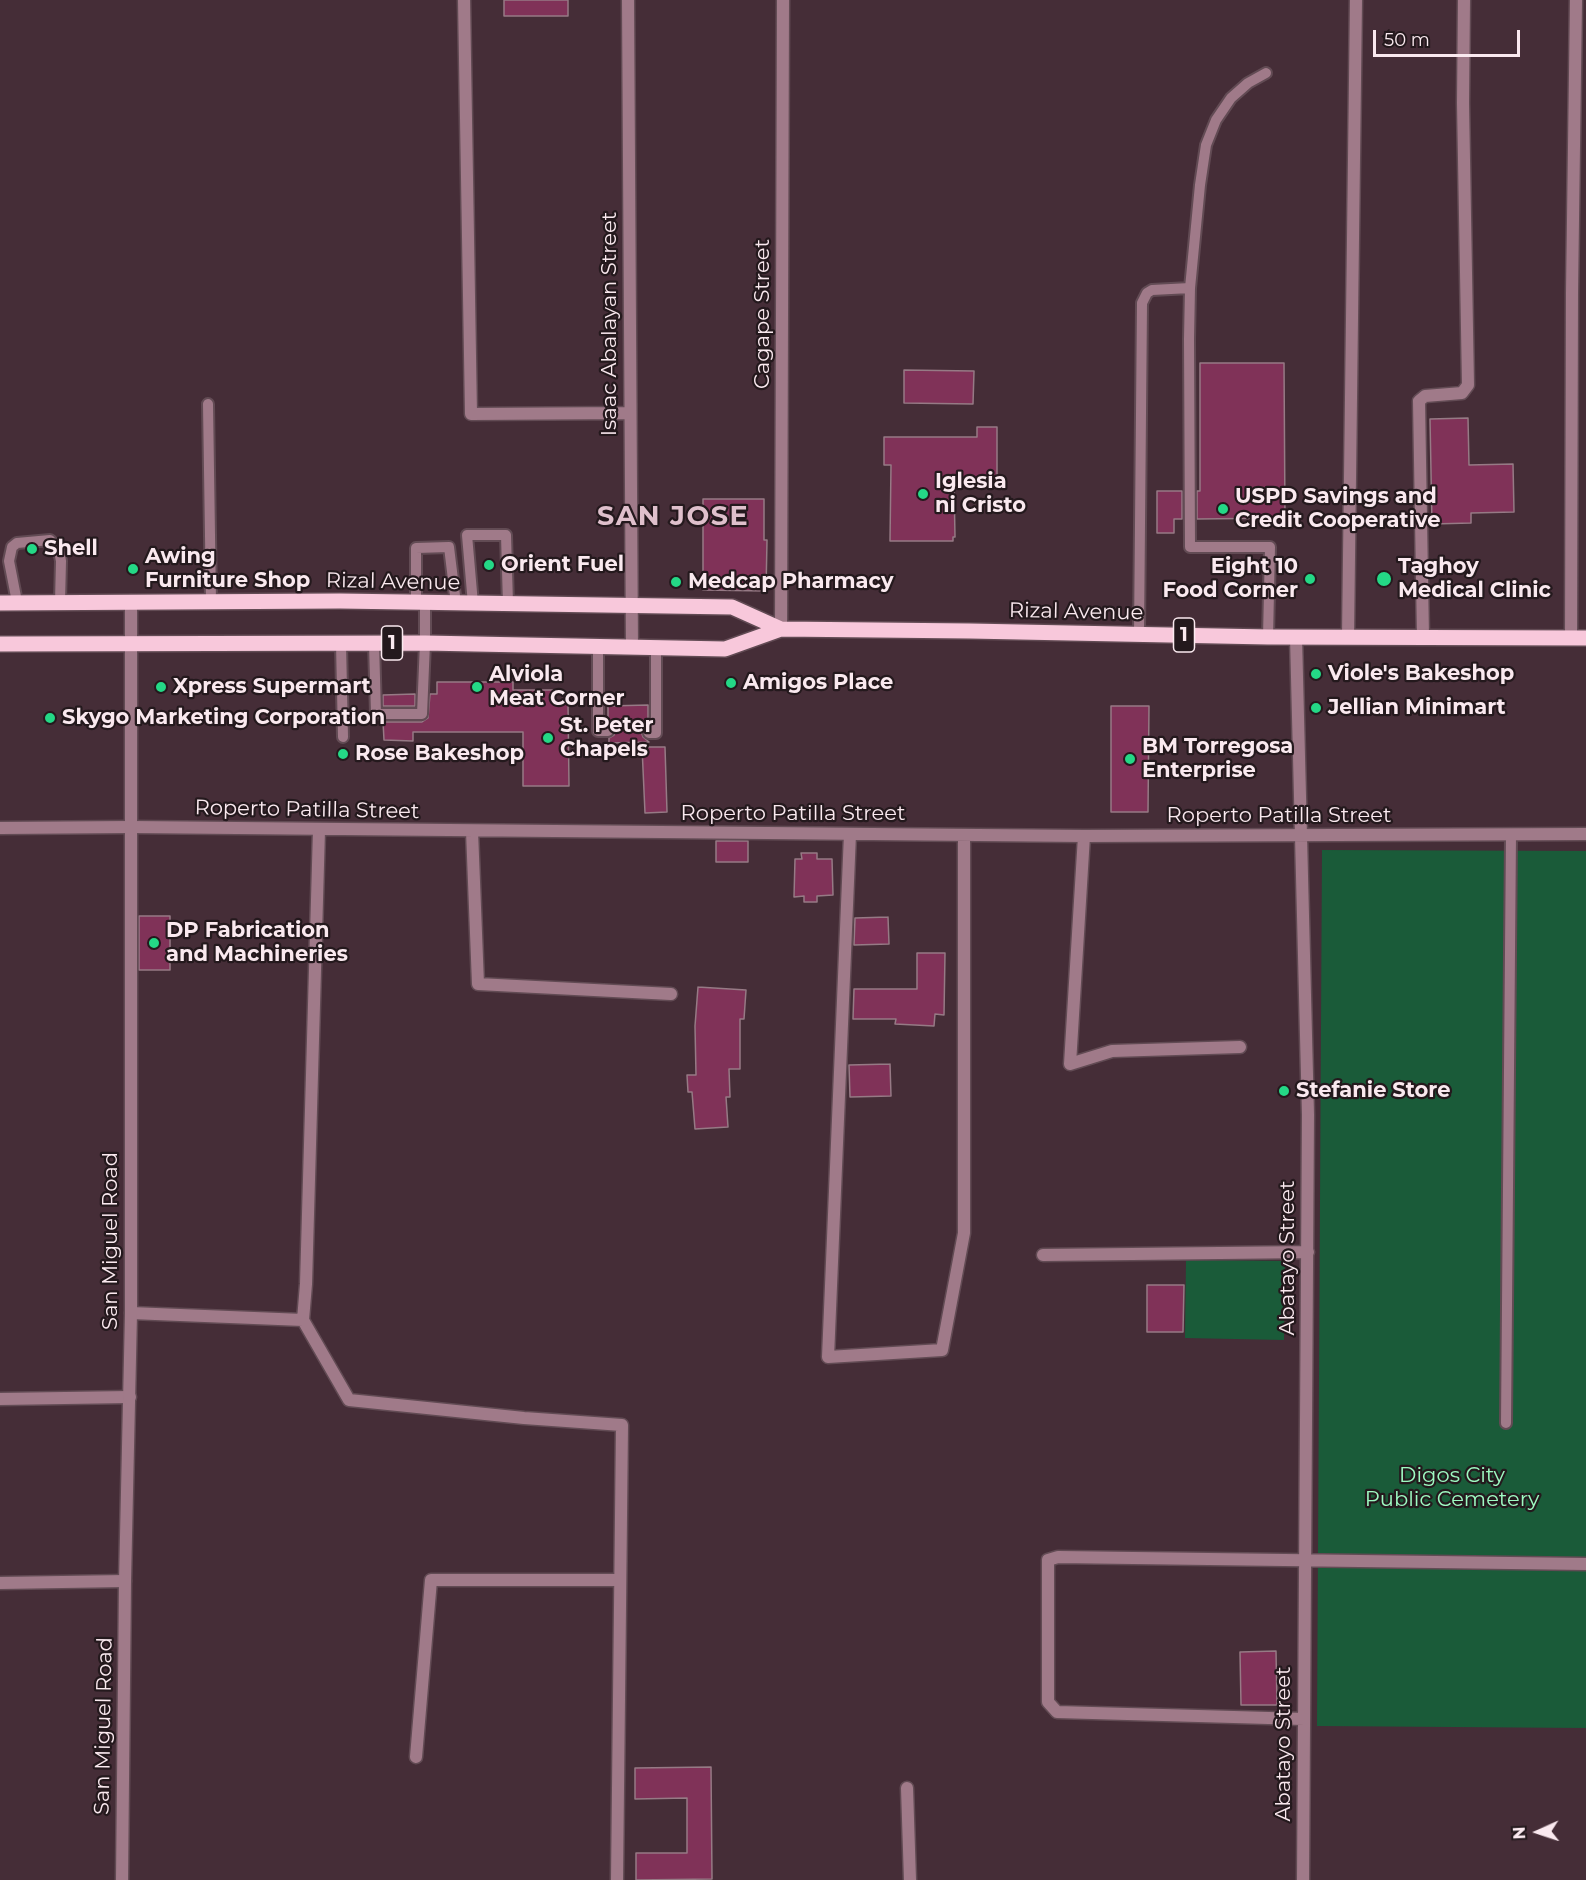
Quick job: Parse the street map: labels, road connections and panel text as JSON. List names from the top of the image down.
{
  "streets": {
    "main road": ["Rizal Avenue", "1"],
    "street": [
      "Cagape Street",
      "Isaac Abalayan Street",
      "Roperto Patilla Street",
      "San Miguel Road",
      "Abatayo Street"
    ]
  },
  "crossings": [
    ["Cagape Street", "Rizal Avenue"],
    ["Isaac Abalayan Street", "Rizal Avenue"],
    ["Rizal Avenue", "San Miguel Road"],
    ["Rizal Avenue", "Abatayo Street"],
    ["Roperto Patilla Street", "San Miguel Road"],
    ["Roperto Patilla Street", "Abatayo Street"]
  ],
  "districts": ["SAN JOSE"],
  "parks": ["Digos City Public Cemetery"],
  "places": [
    "Iglesia ni Cristo",
    "USPD Savings and Credit Cooperative",
    "Shell",
    "Orient Fuel",
    "Awing Furniture Shop",
    "Eight 10 Food Corner",
    "Taghoy Medical Clinic",
    "Medcap Pharmacy",
    "Viole's Bakeshop",
    "Amigos Place",
    "Xpress Supermart",
    "Alviola Meat Corner",
    "Jellian Minimart",
    "Skygo Marketing Corporation",
    "St. Peter Chapels",
    "Rose Bakeshop",
    "BM Torregosa Enterprise",
    "DP Fabrication and Machineries",
    "Stefanie Store"
  ],
  "scale_bar": "50 m",
  "north": "left"
}
